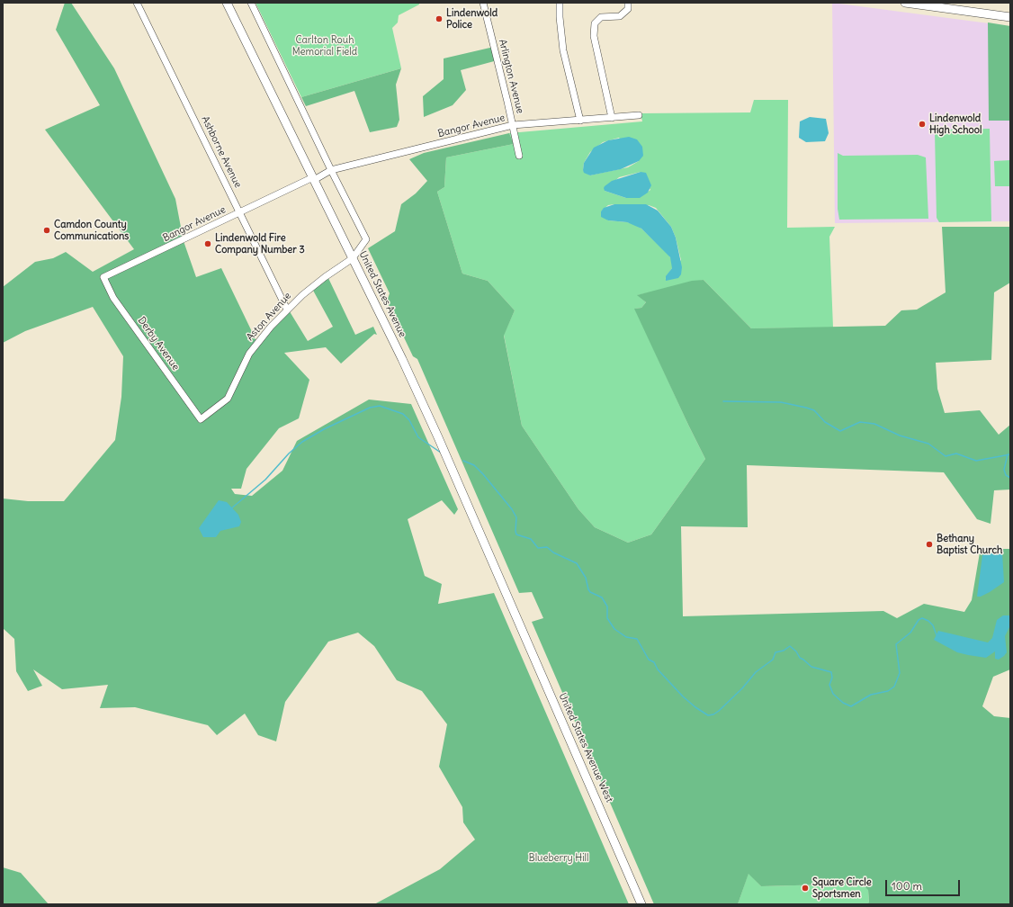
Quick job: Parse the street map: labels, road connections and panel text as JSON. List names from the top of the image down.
{
  "streets": {
    "street": [
      "Arlington Avenue",
      "Bangor Avenue",
      "Ashborne Avenue",
      "United States Avenue",
      "Aston Avenue",
      "Derby Avenue",
      "United States Avenue West"
    ]
  },
  "crossings": [
    ["Arlington Avenue", "Bangor Avenue"],
    ["Bangor Avenue", "Ashborne Avenue"],
    ["Bangor Avenue", "United States Avenue"],
    ["Bangor Avenue", "Derby Avenue"],
    ["Ashborne Avenue", "Aston Avenue"],
    ["United States Avenue", "Aston Avenue"],
    ["United States Avenue", "United States Avenue West"],
    ["Aston Avenue", "Derby Avenue"]
  ],
  "parks": ["Carlton Rouh Memorial Field", "Blueberry Hill"],
  "places": [
    "Lindenwold Police",
    "Lindenwold High School",
    "Camdon County Communications",
    "Lindenwold Fire Company Number 3",
    "Bethany Baptist Church",
    "Square Circle Sportsmen"
  ],
  "scale_bar": "100 m"
}
